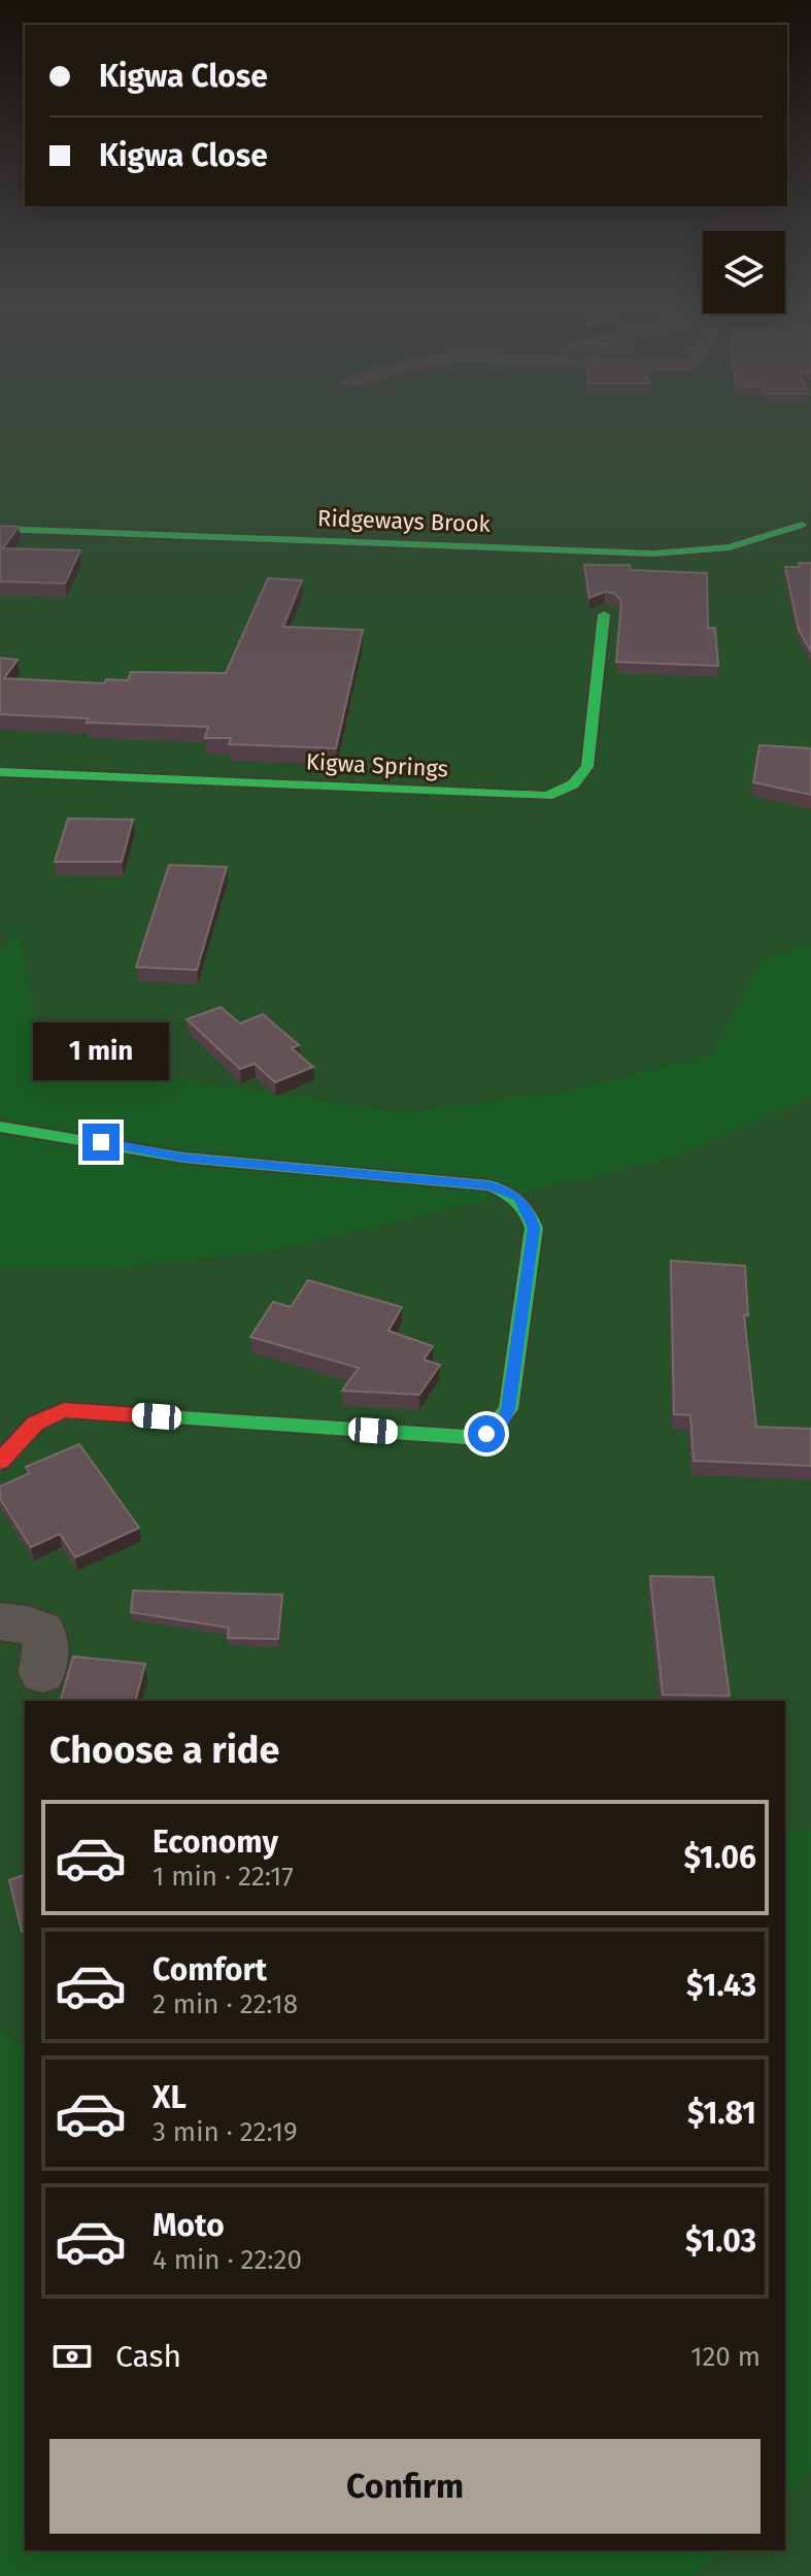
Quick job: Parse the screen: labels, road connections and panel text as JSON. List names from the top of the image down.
{
  "streets": {
    "street": ["Ridgeways Brook", "Kigwa Springs"]
  },
  "page": {
    "banner": ["Kigwa Close", "Kigwa Close"],
    "bubble": "1 min",
    "heading": "Choose a ride",
    "list": [
      {
        "name": "Economy",
        "note": "1 min · 22:17",
        "value": "$1.06"
      },
      {
        "name": "Comfort",
        "note": "2 min · 22:18",
        "value": "$1.43"
      },
      {
        "name": "XL",
        "note": "3 min · 22:19",
        "value": "$1.81"
      },
      {
        "name": "Moto",
        "note": "4 min · 22:20",
        "value": "$1.03"
      }
    ],
    "pay": ["Cash", "120 m"],
    "buttons": "Confirm"
  }
}
